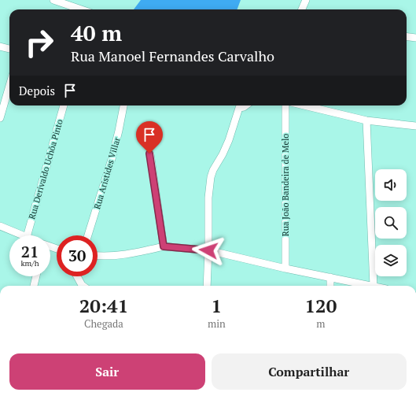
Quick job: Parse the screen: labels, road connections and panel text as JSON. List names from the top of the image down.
{
  "streets": {
    "street": ["Rua Derivaldo Uchõa Pinto", "Rua Aristides Villar", "Rua João Bandeira de Melo"]
  },
  "page": {
    "turn": ["40 m", "Rua Manoel Fernandes Carvalho"],
    "then": "Depois",
    "speed": "21 km/h",
    "limit": "30",
    "eta": [
      "20:41",
      "Chegada",
      "1",
      "min",
      "120",
      "m"
    ],
    "buttons": ["Sair", "Compartilhar"]
  }
}
